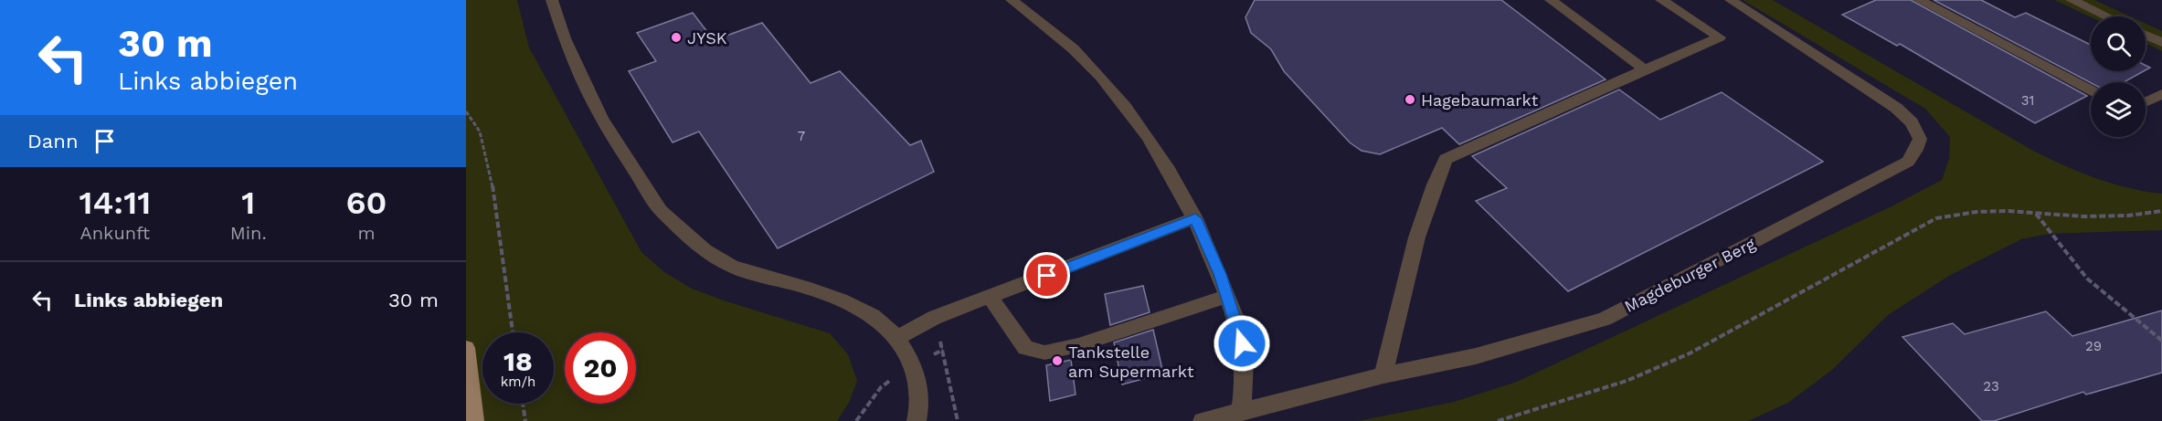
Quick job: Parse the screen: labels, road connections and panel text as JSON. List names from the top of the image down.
{
  "streets": {
    "street": ["Magdeburger Berg"]
  },
  "places": ["JYSK", "Hagebaumarkt", "Tankstelle am Supermarkt"],
  "house_numbers": [
    "31",
    "7",
    "29",
    "23"
  ],
  "page": {
    "turn": ["30 m", "Links abbiegen"],
    "then": "Dann",
    "eta": [
      "14:11",
      "Ankunft",
      "1",
      "Min.",
      "60",
      "m"
    ],
    "list": [
      {
        "name": "Links abbiegen",
        "value": "30 m"
      }
    ],
    "speed": "18 km/h",
    "limit": "20"
  }
}
